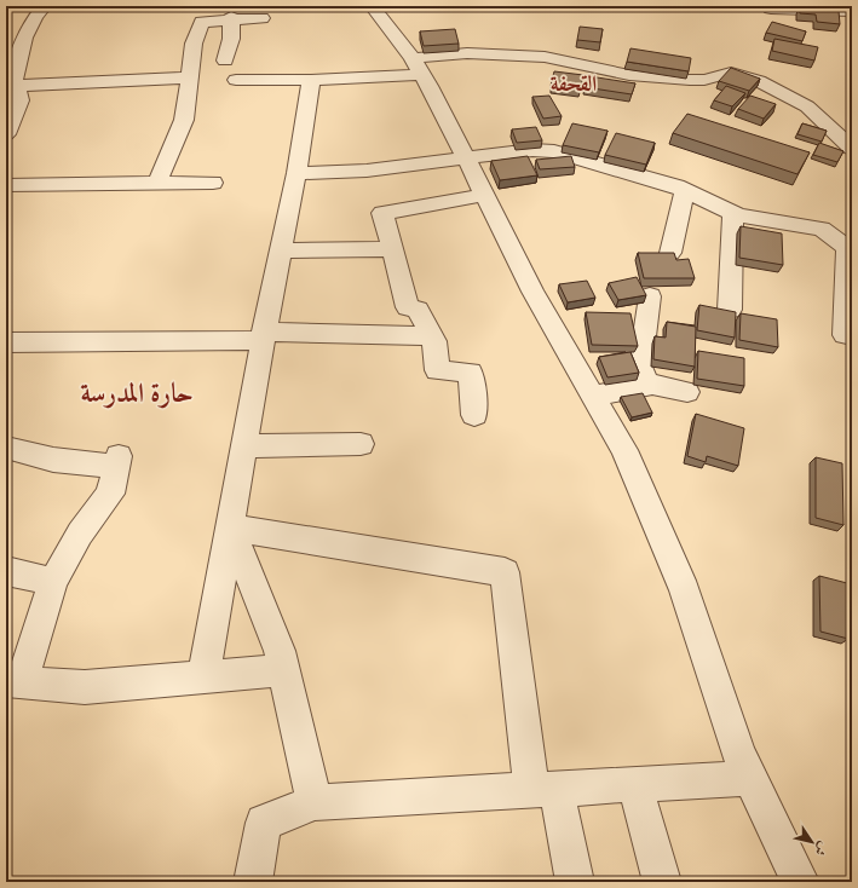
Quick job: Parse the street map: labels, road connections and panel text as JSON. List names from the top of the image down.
{
  "districts": ["القحفة", "حارة المدرسة"],
  "north": "bottom right"
}
